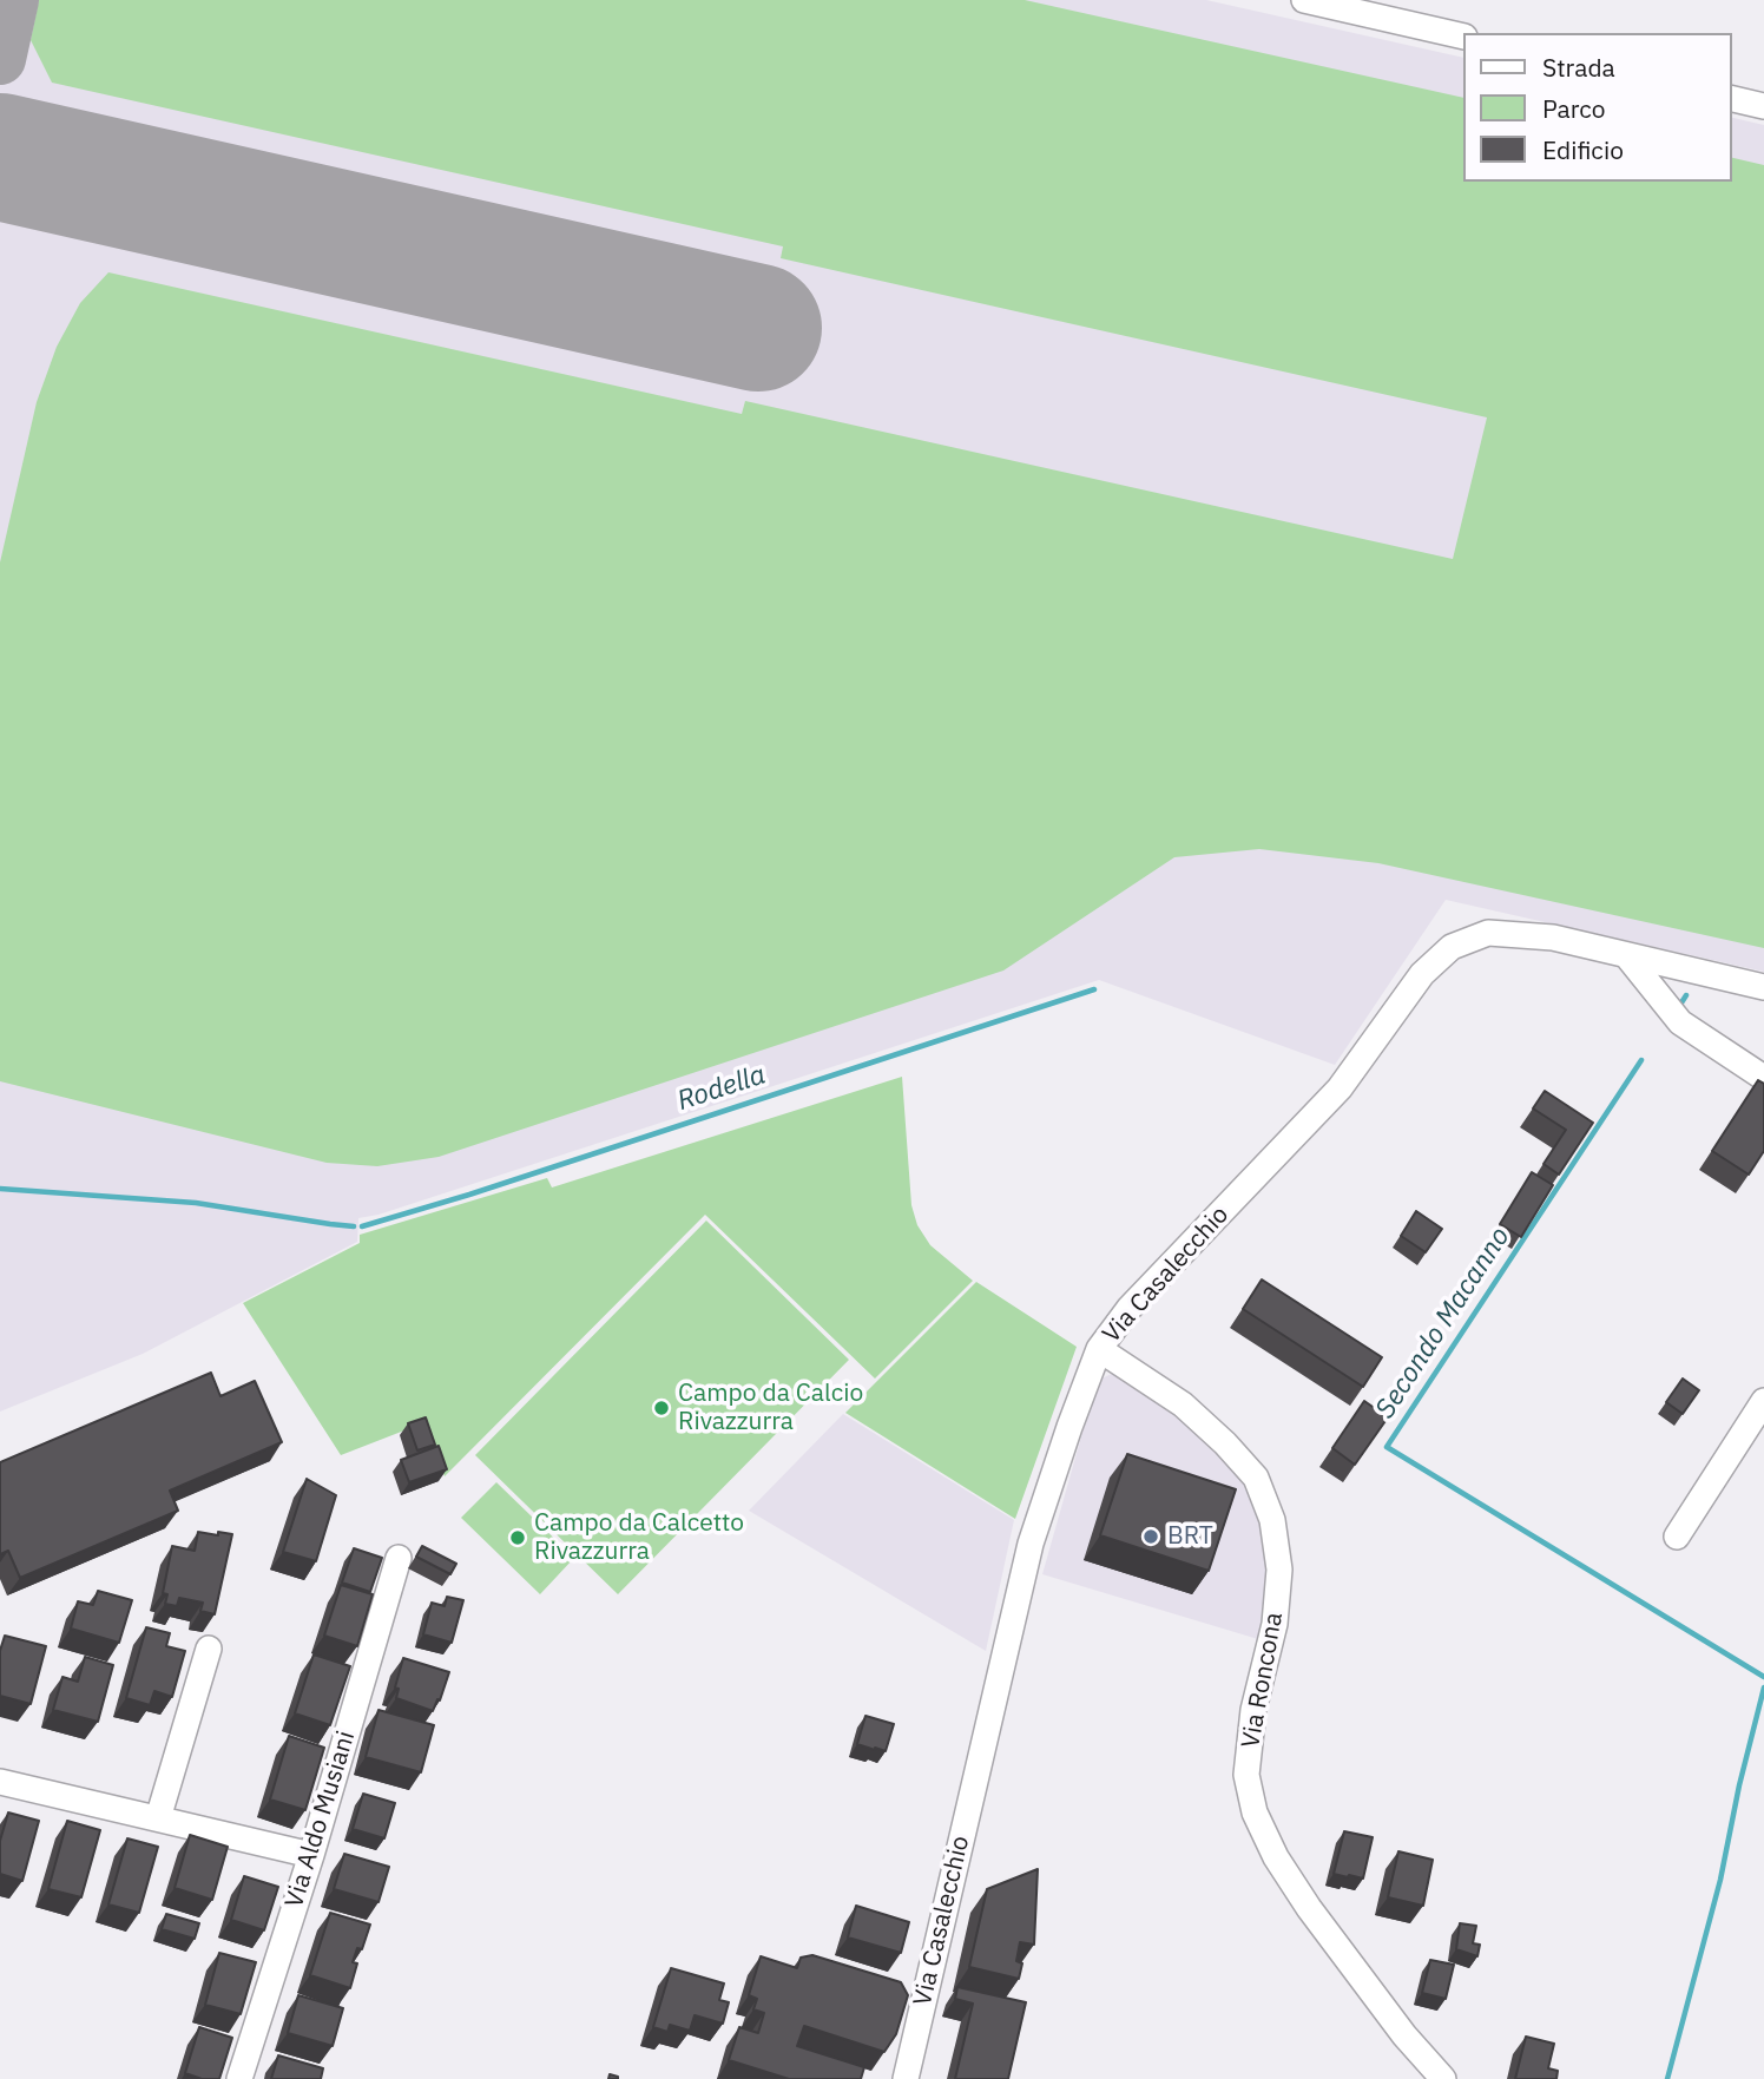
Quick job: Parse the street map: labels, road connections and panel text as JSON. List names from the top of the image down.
{
  "streets": {
    "street": ["Via Casalecchio", "Via Roncona", "Via Aldo Musiani"]
  },
  "crossings": [
    ["Via Casalecchio", "Via Roncona"]
  ],
  "water": ["Rodella", "Secondo Macanno"],
  "places": ["Campo da Calcio Rivazzurra", "BRT", "Campo da Calcetto Rivazzurra"],
  "legend": ["Strada", "Parco", "Edificio"]
}
